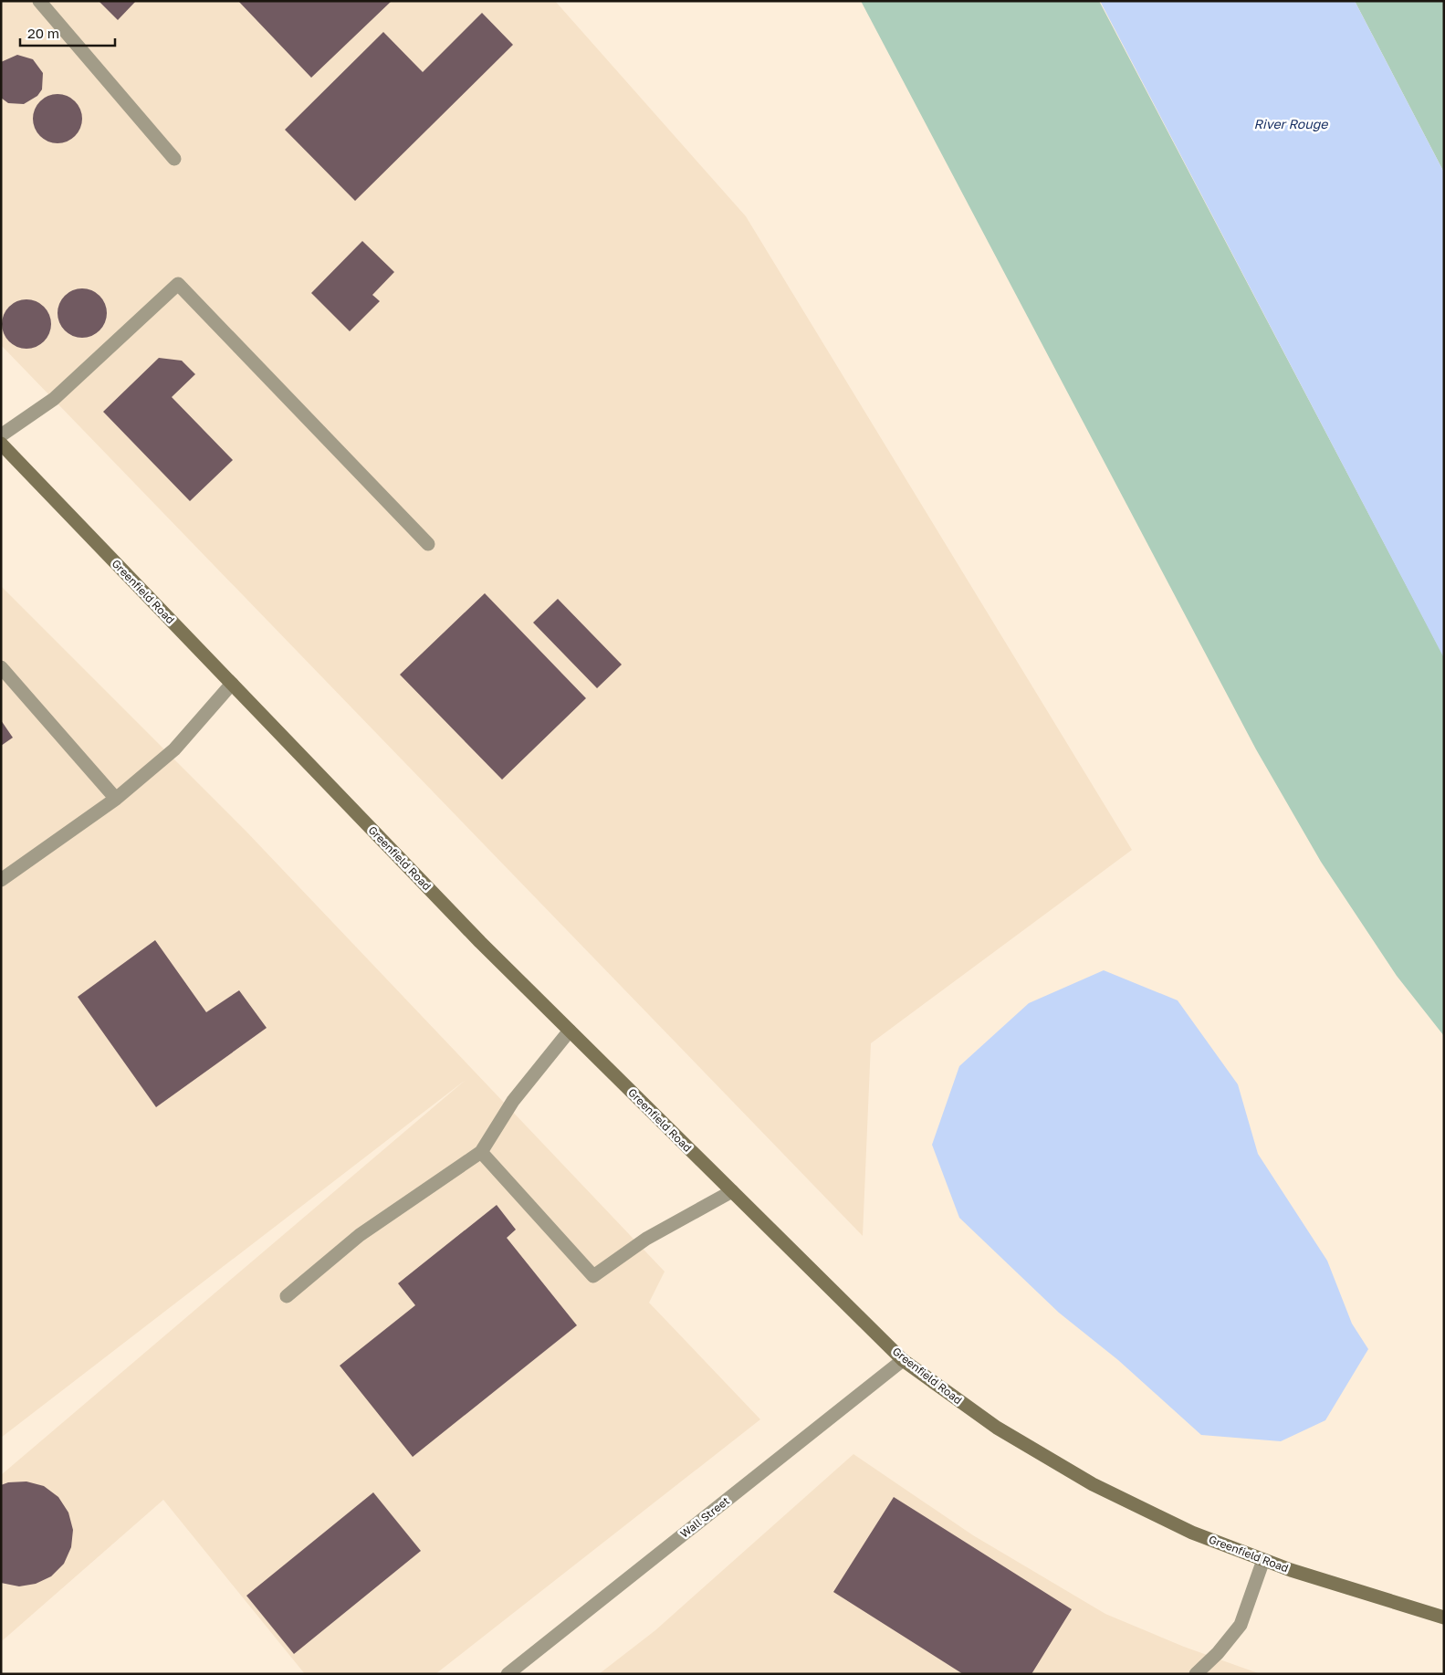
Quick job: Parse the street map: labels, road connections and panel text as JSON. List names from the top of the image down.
{
  "streets": {
    "main road": ["Greenfield Road"],
    "street": ["Wall Street"]
  },
  "crossings": [
    ["Greenfield Road", "Wall Street"]
  ],
  "water": ["River Rouge"],
  "scale_bar": "20 m"
}
